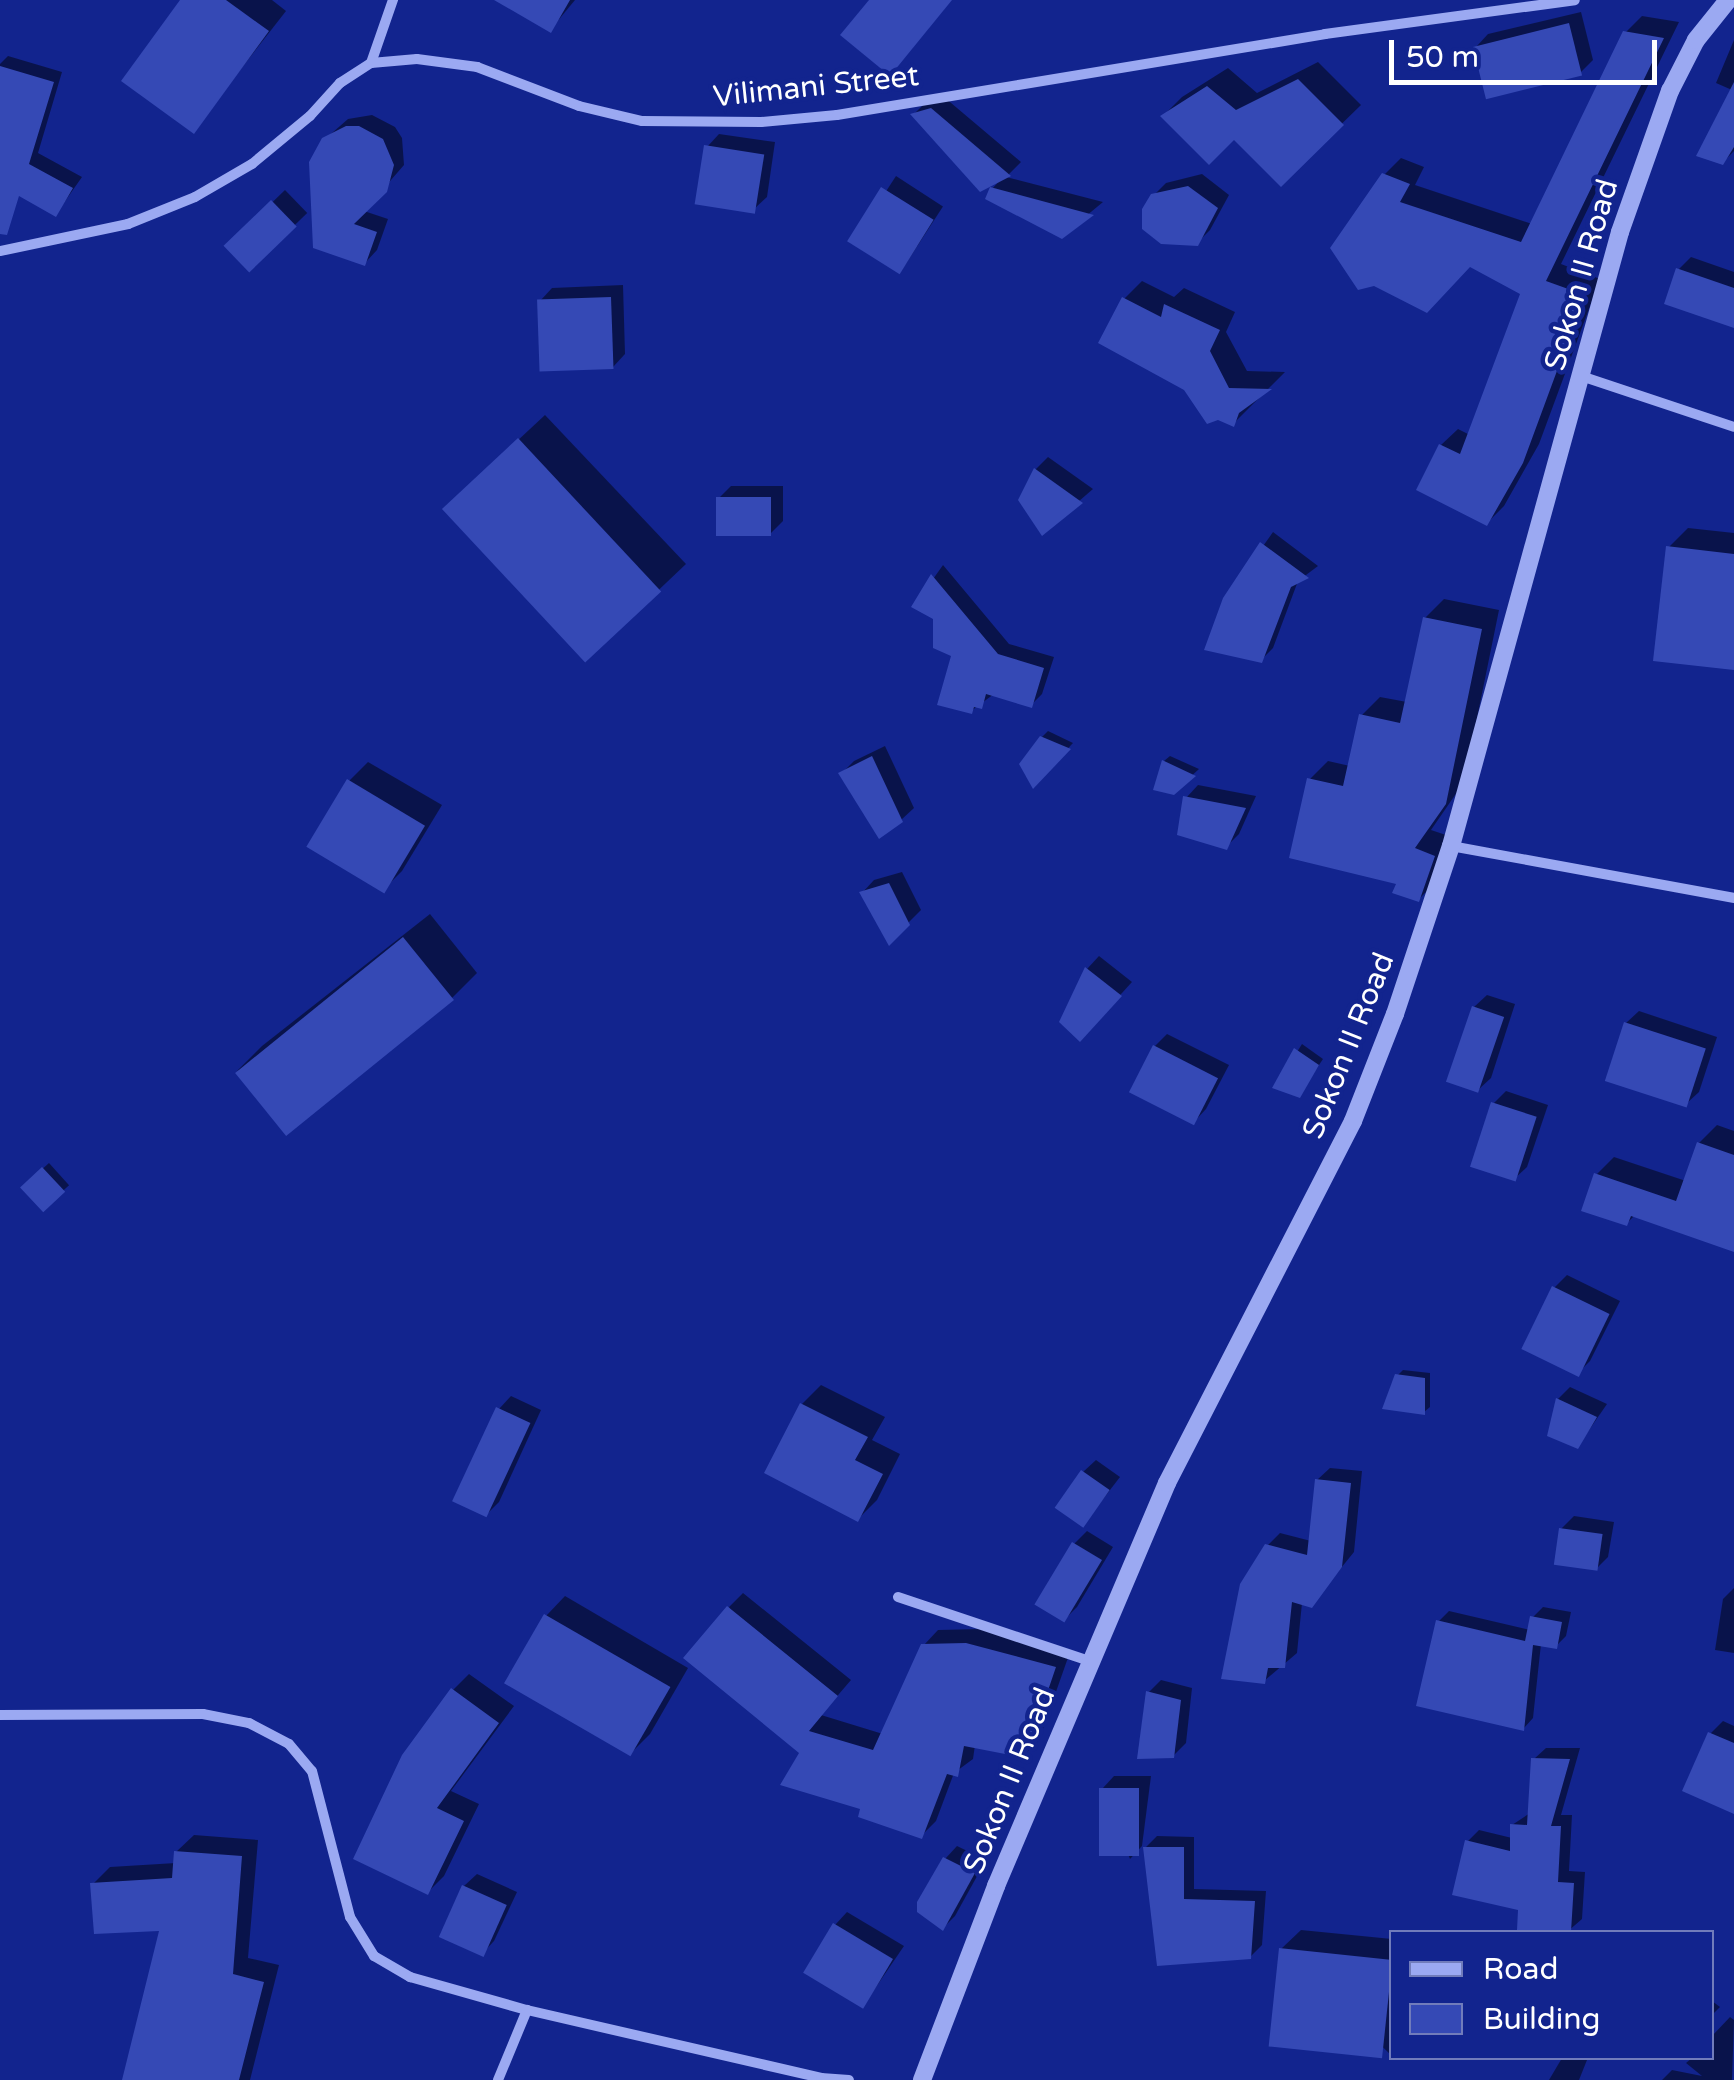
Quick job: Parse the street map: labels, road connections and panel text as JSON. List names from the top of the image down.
{
  "streets": {
    "street": ["Vilimani Street", "Sokon II Road"]
  },
  "legend": ["Road", "Building"],
  "scale_bar": "50 m"
}
